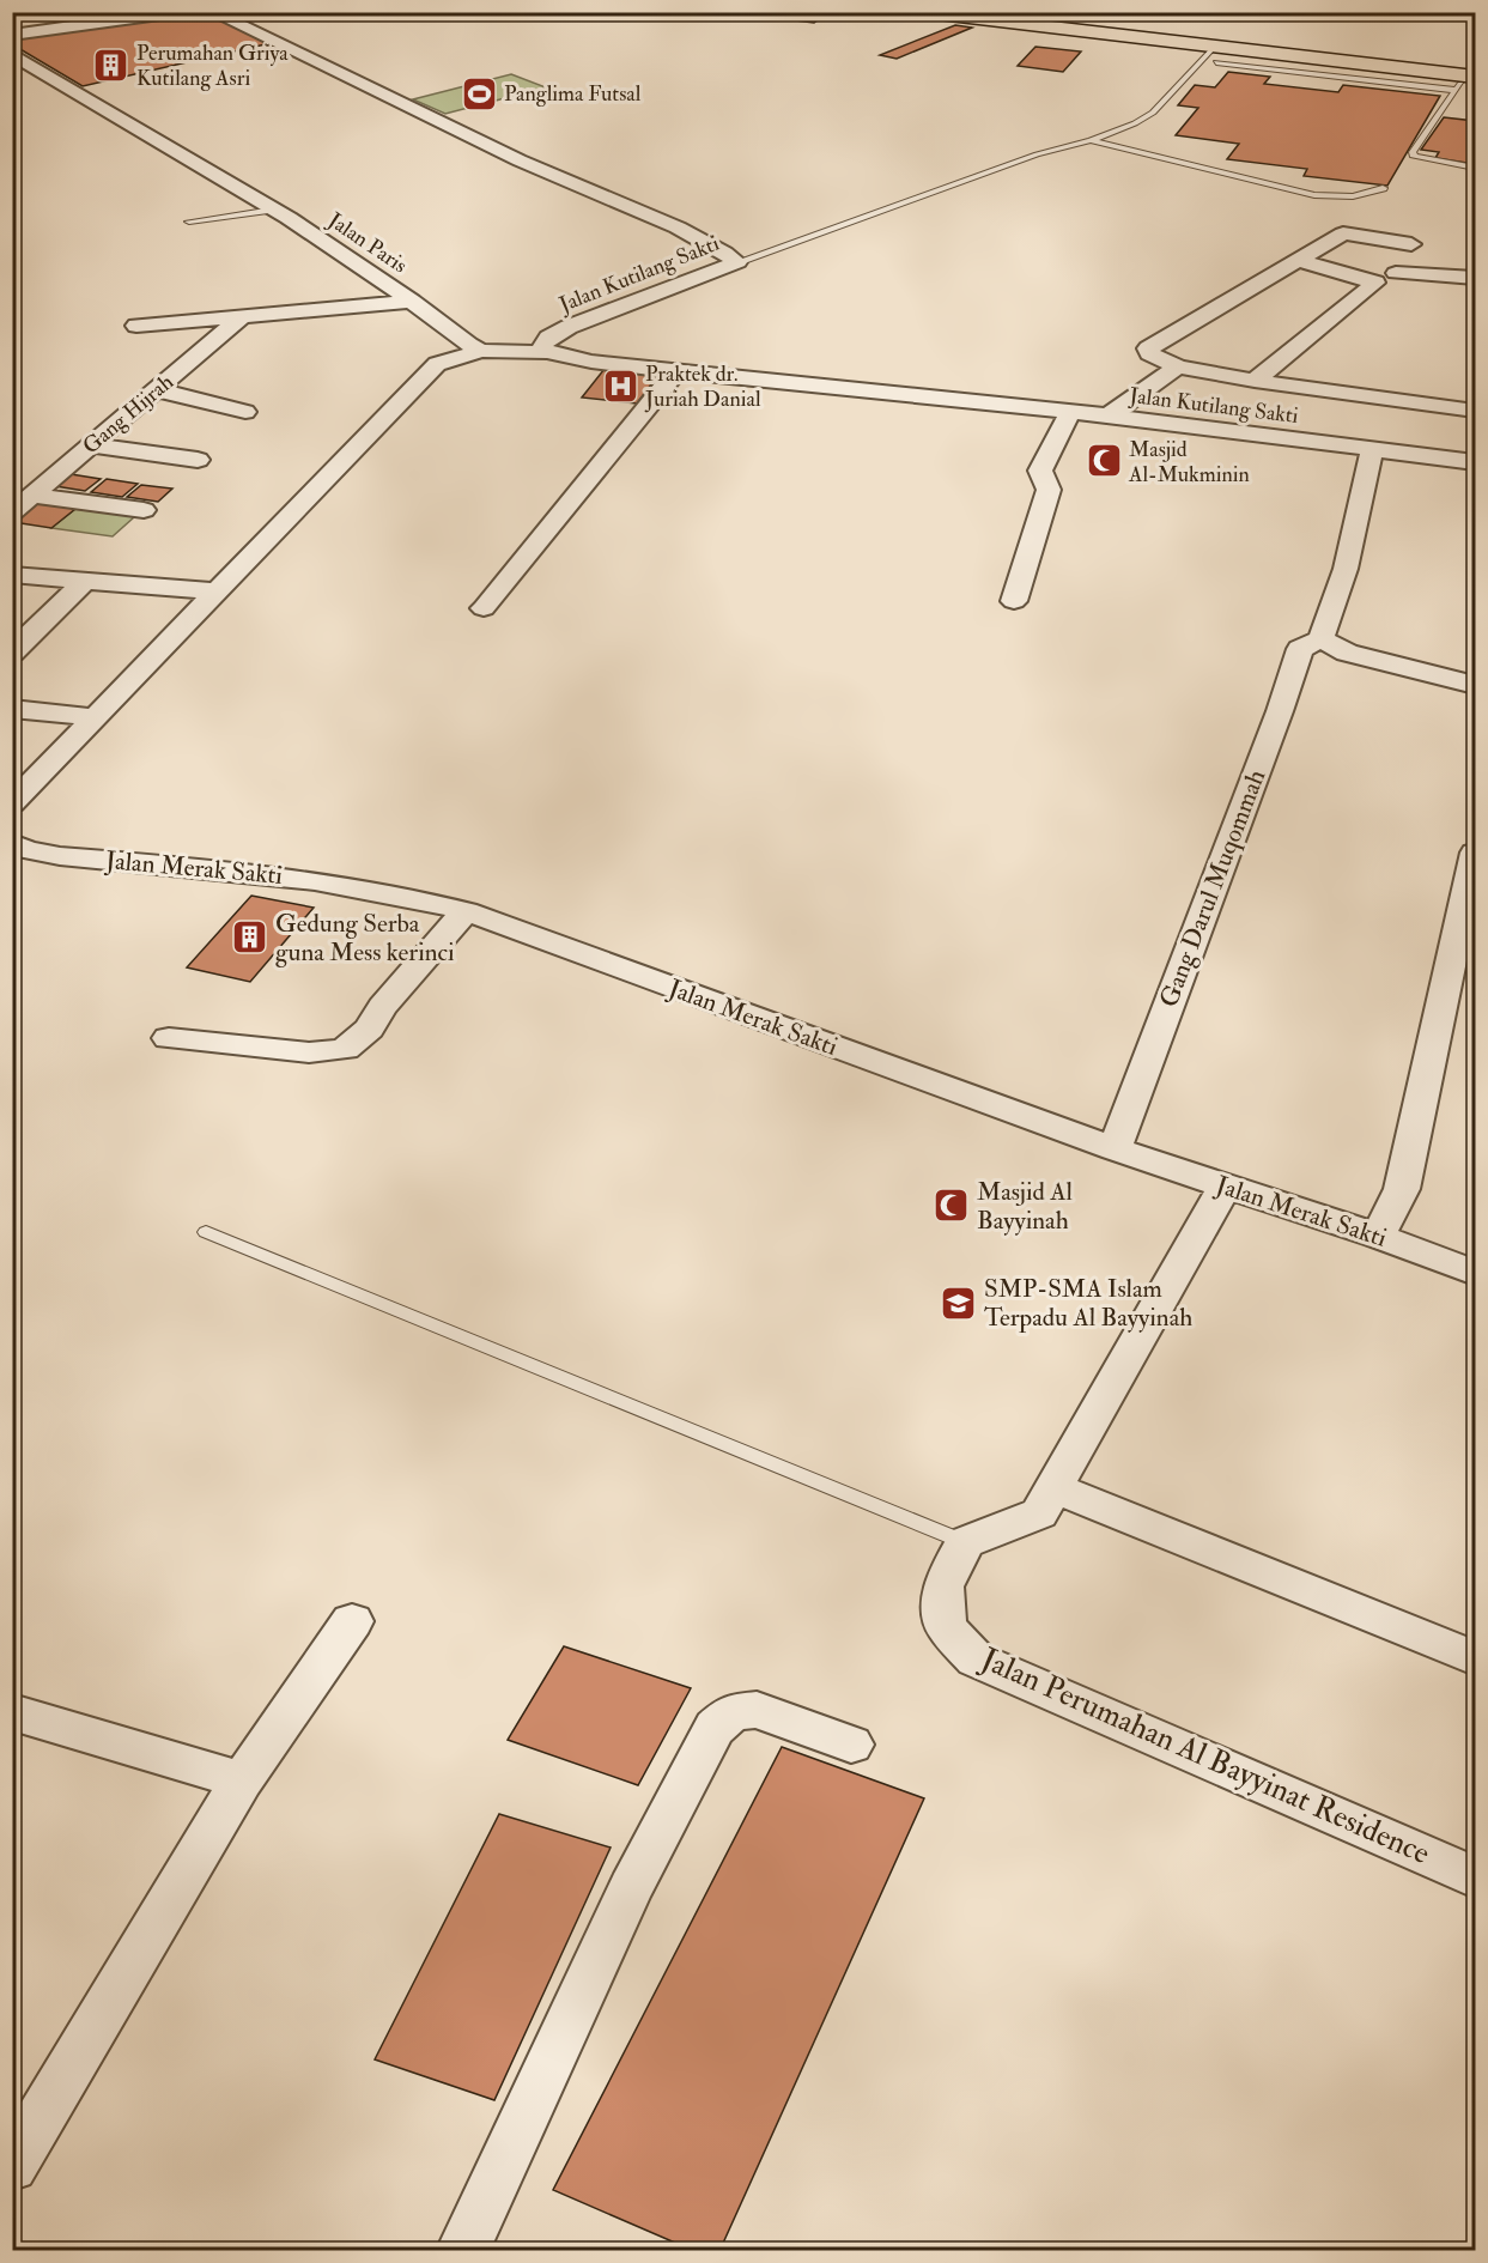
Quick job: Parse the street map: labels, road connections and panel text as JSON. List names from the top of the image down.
{
  "streets": {
    "street": [
      "Jalan Paris",
      "Jalan Kutilang Sakti",
      "Gang Hijrah",
      "Jalan Merak Sakti",
      "Gang Darul Muqommah",
      "Jalan Perumahan Al Bayyinat Residence"
    ]
  },
  "crossings": [
    ["Jalan Merak Sakti", "Gang Darul Muqommah"]
  ],
  "places": {
    "building": ["Perumahan Griya Kutilang Asri", "Gedung Serba guna Mess kerinci"],
    "sports": ["Panglima Futsal"],
    "hospital": ["Praktek dr. Juriah Danial"],
    "mosque": ["Masjid Al-Mukminin", "Masjid Al Bayyinah"],
    "school or university": ["SMP-SMA Islam Terpadu Al Bayyinah"]
  }
}
